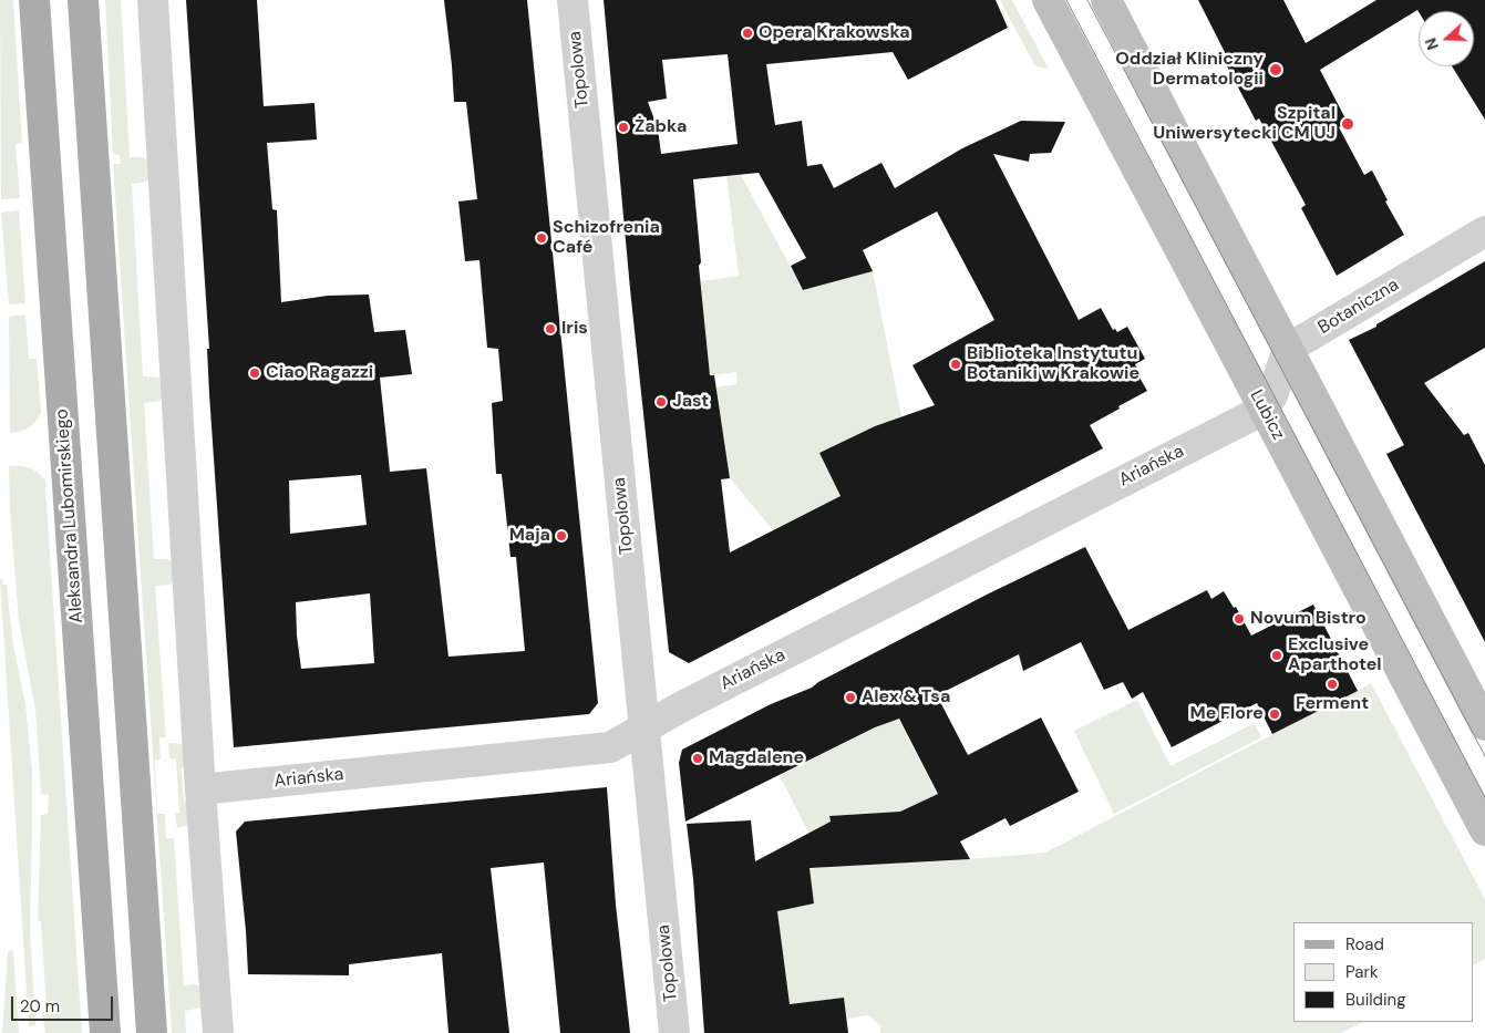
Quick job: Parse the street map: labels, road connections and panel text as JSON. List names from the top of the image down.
{
  "streets": {
    "main road": ["Aleksandra Lubomirskiego"],
    "street": [
      "Topolowa",
      "Botaniczna",
      "Lubicz",
      "Ariańska"
    ]
  },
  "crossings": [
    ["Topolowa", "Ariańska"],
    ["Lubicz", "Ariańska"]
  ],
  "places": [
    "Opera Krakowska",
    "Oddział Kliniczny Dermatologii",
    "Szpital Uniwersytecki CM UJ",
    "Żabka",
    "Schizofrenia Café",
    "Iris",
    "Biblioteka Instytutu Botaniki w Krakowie",
    "Ciao Ragazzi",
    "Jast",
    "Maja",
    "Novum Bistro",
    "Exclusive Aparthotel",
    "Ferment",
    "Alex & Tsa",
    "Me Flore",
    "Magdalene"
  ],
  "legend": ["Road", "Park", "Building"],
  "scale_bar": "20 m",
  "north": "left"
}
